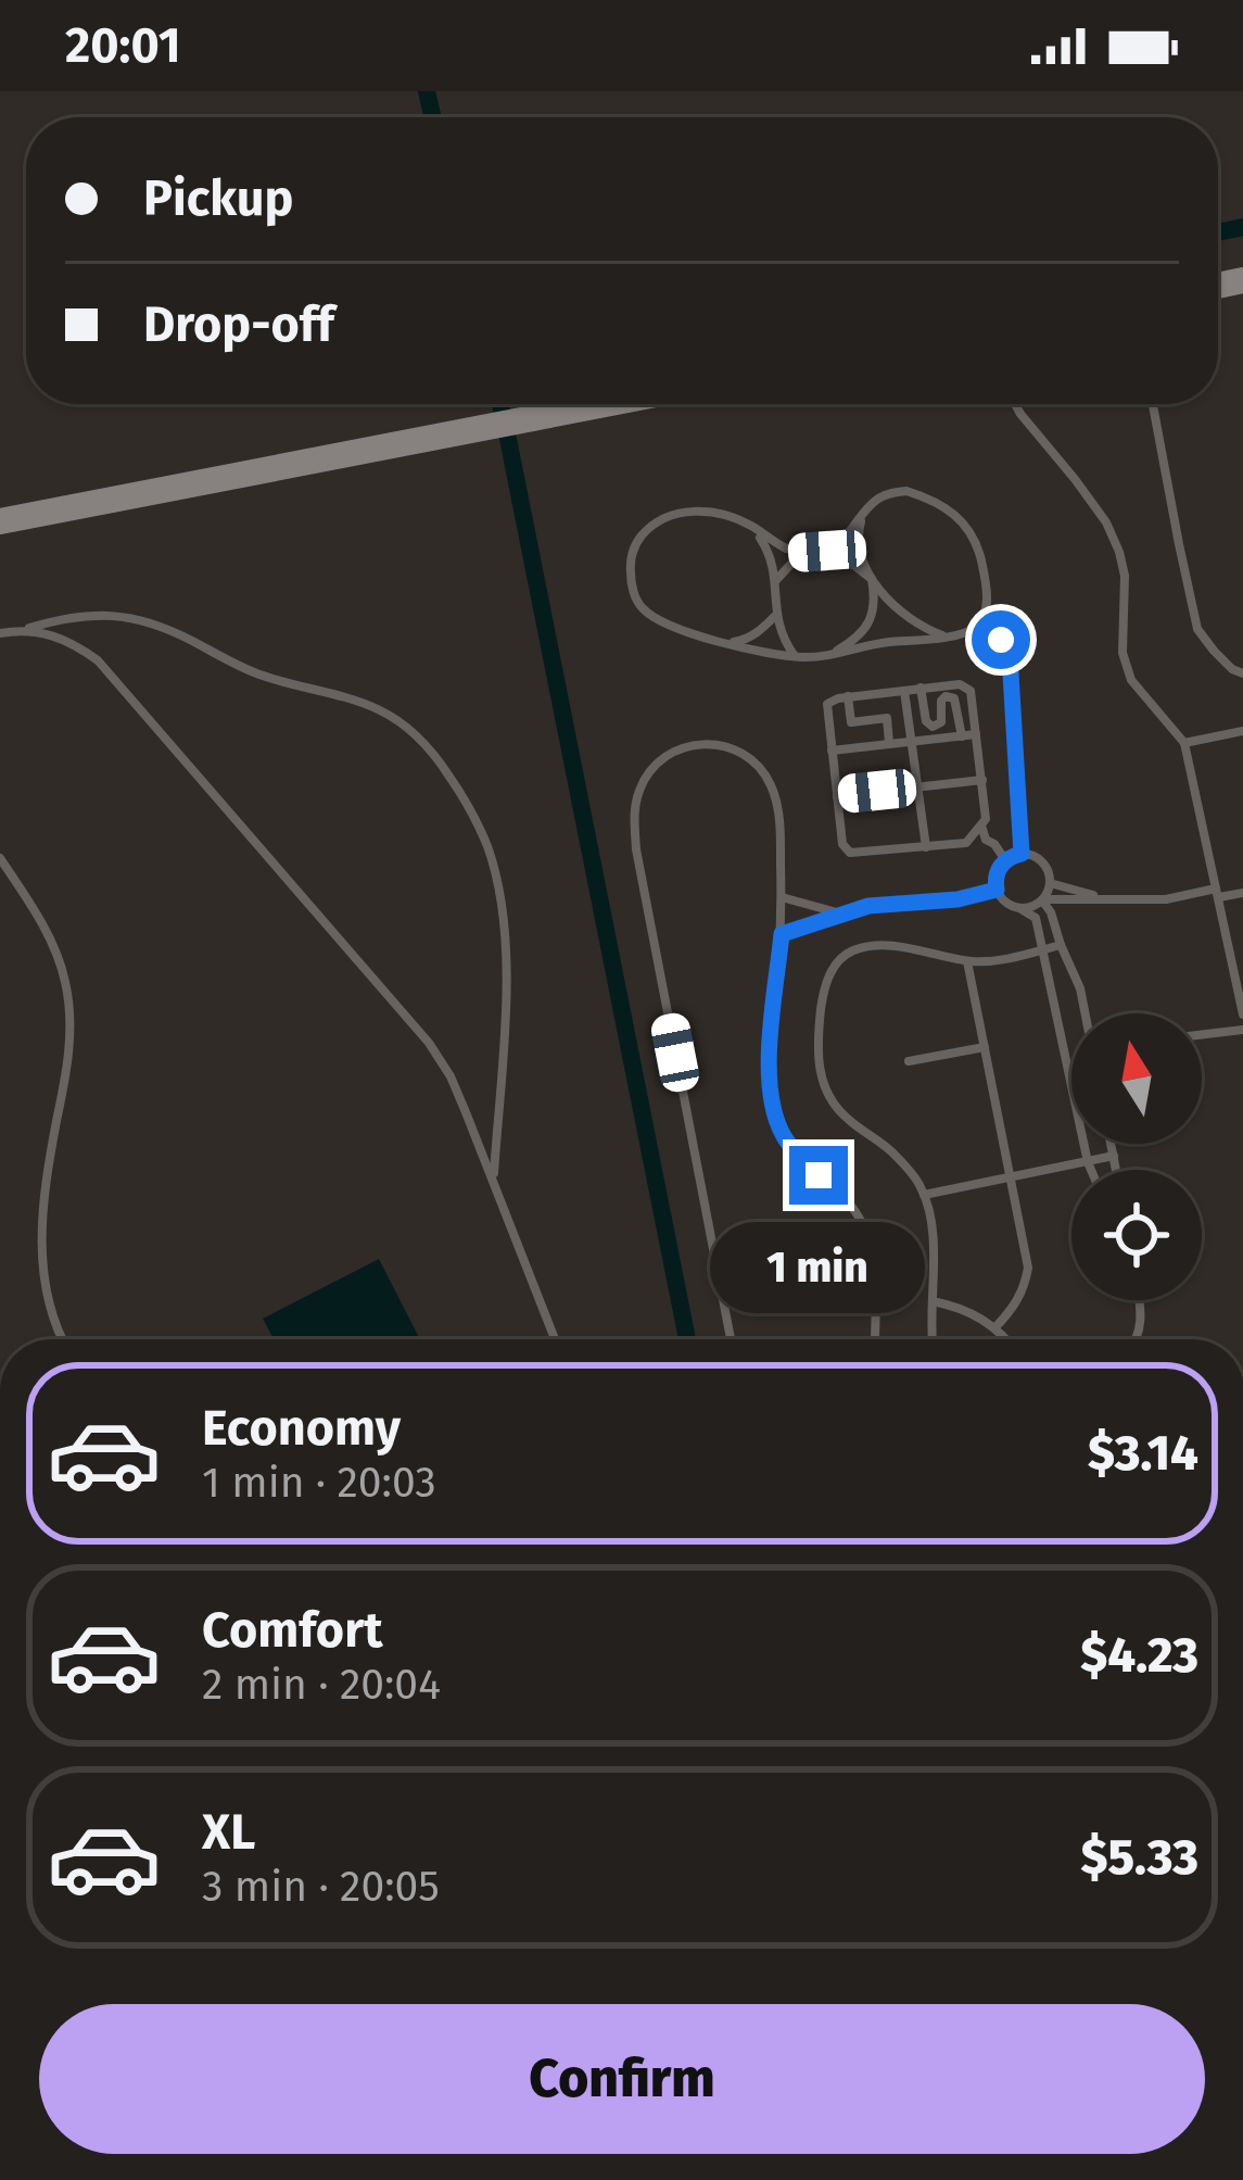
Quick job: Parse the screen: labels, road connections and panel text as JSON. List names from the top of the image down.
{
  "north": "top",
  "page": {
    "status": "20:01",
    "banner": ["Pickup", "Drop-off"],
    "bubble": "1 min",
    "list": [
      {
        "name": "Economy",
        "note": "1 min · 20:03",
        "value": "$3.14"
      },
      {
        "name": "Comfort",
        "note": "2 min · 20:04",
        "value": "$4.23"
      },
      {
        "name": "XL",
        "note": "3 min · 20:05",
        "value": "$5.33"
      }
    ],
    "buttons": "Confirm"
  }
}
